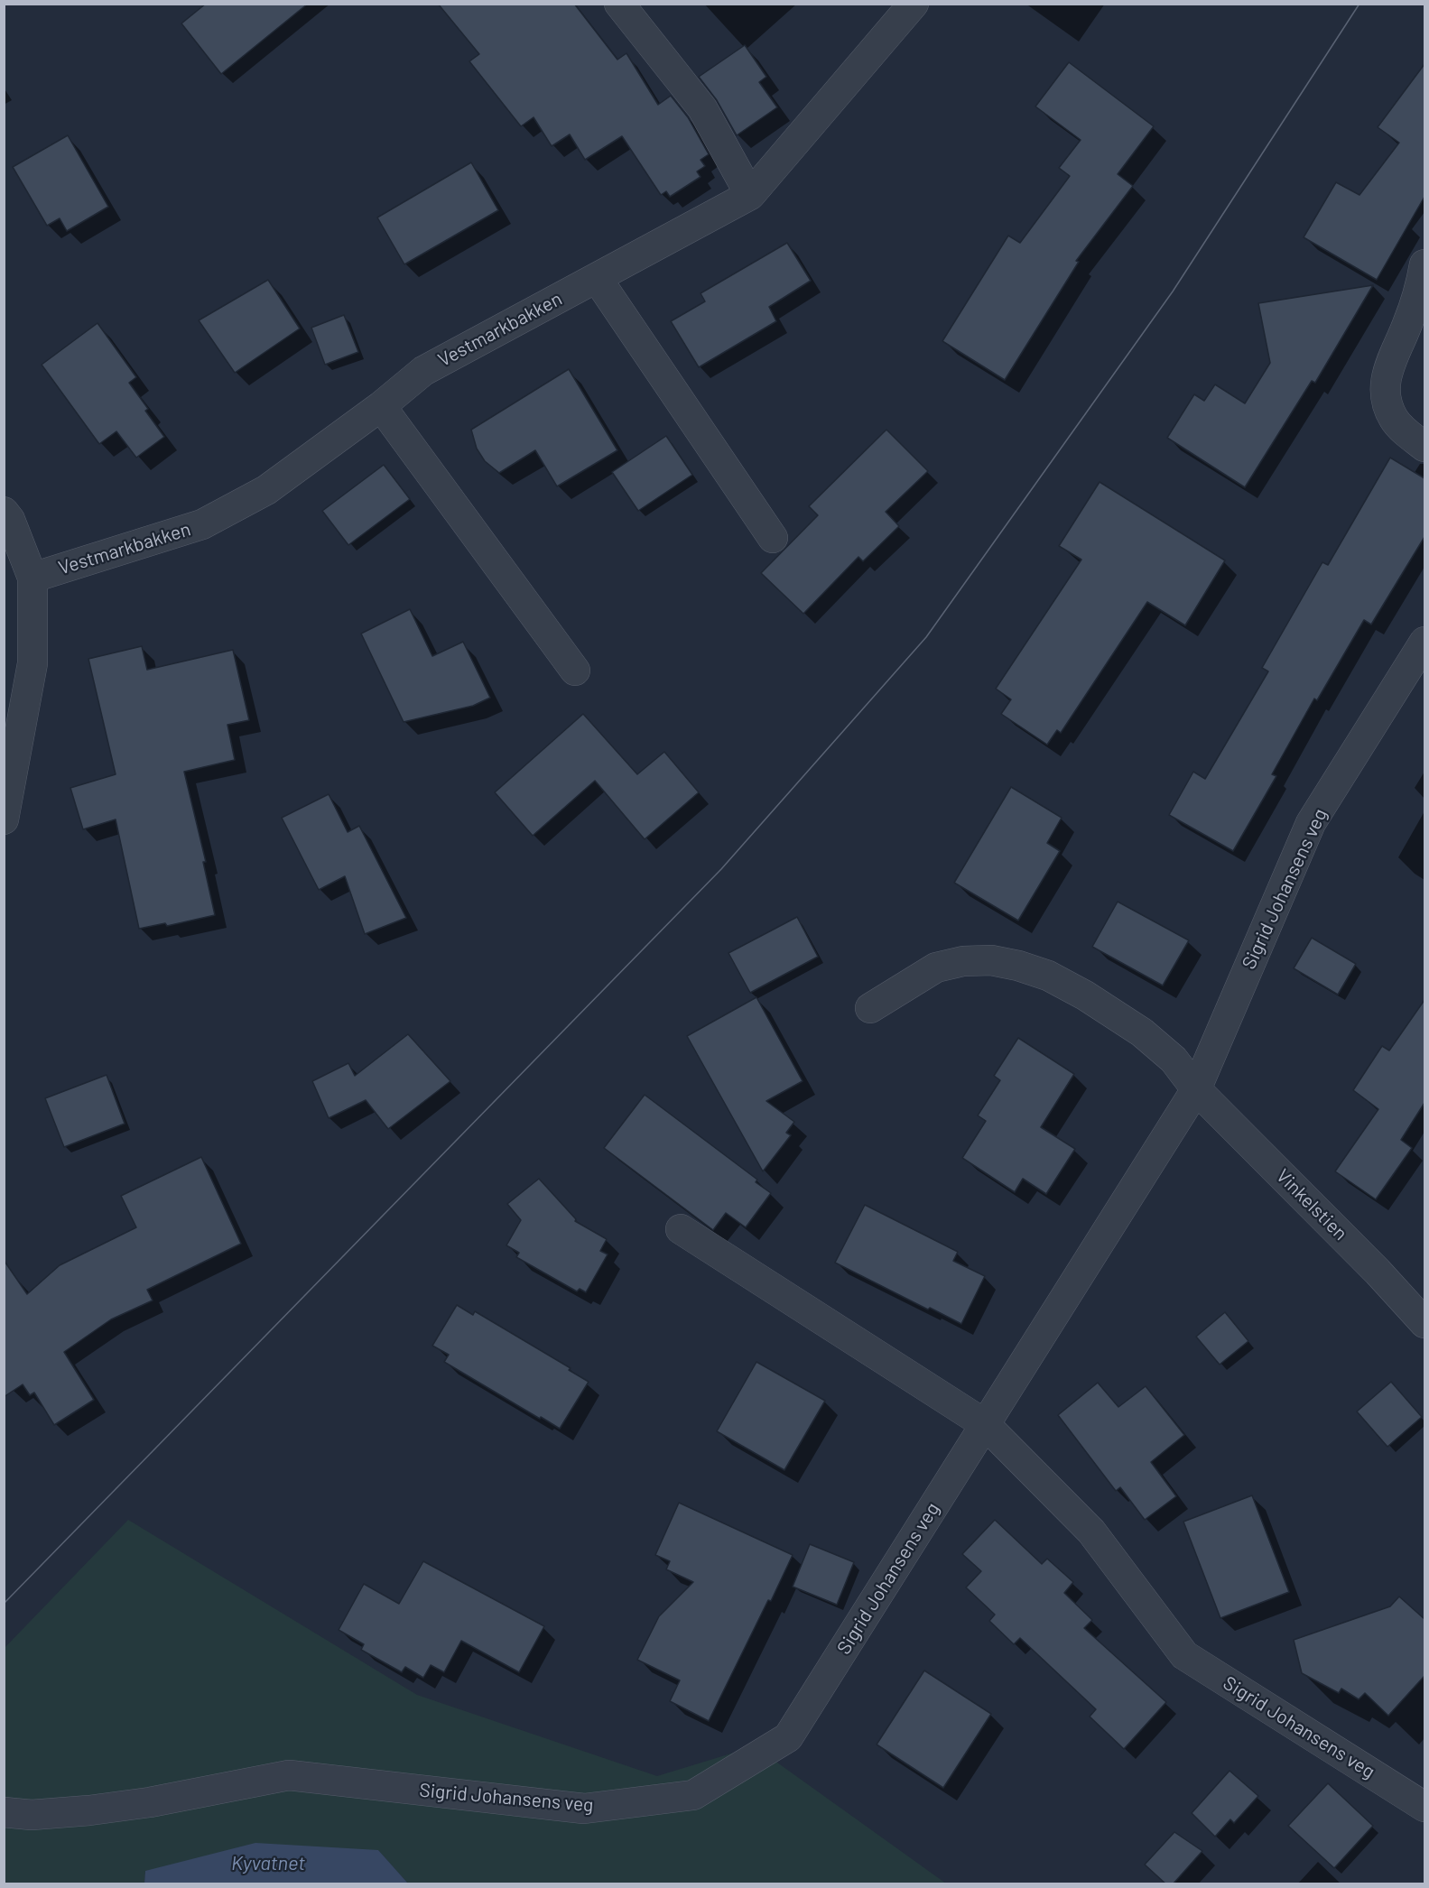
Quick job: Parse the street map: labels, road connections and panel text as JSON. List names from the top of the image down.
{
  "streets": {
    "street": ["Vestmarkbakken", "Sigrid Johansens veg", "Vinkelstien"]
  },
  "crossings": [
    ["Sigrid Johansens veg", "Vinkelstien"]
  ],
  "water": ["Kyvatnet"]
}
